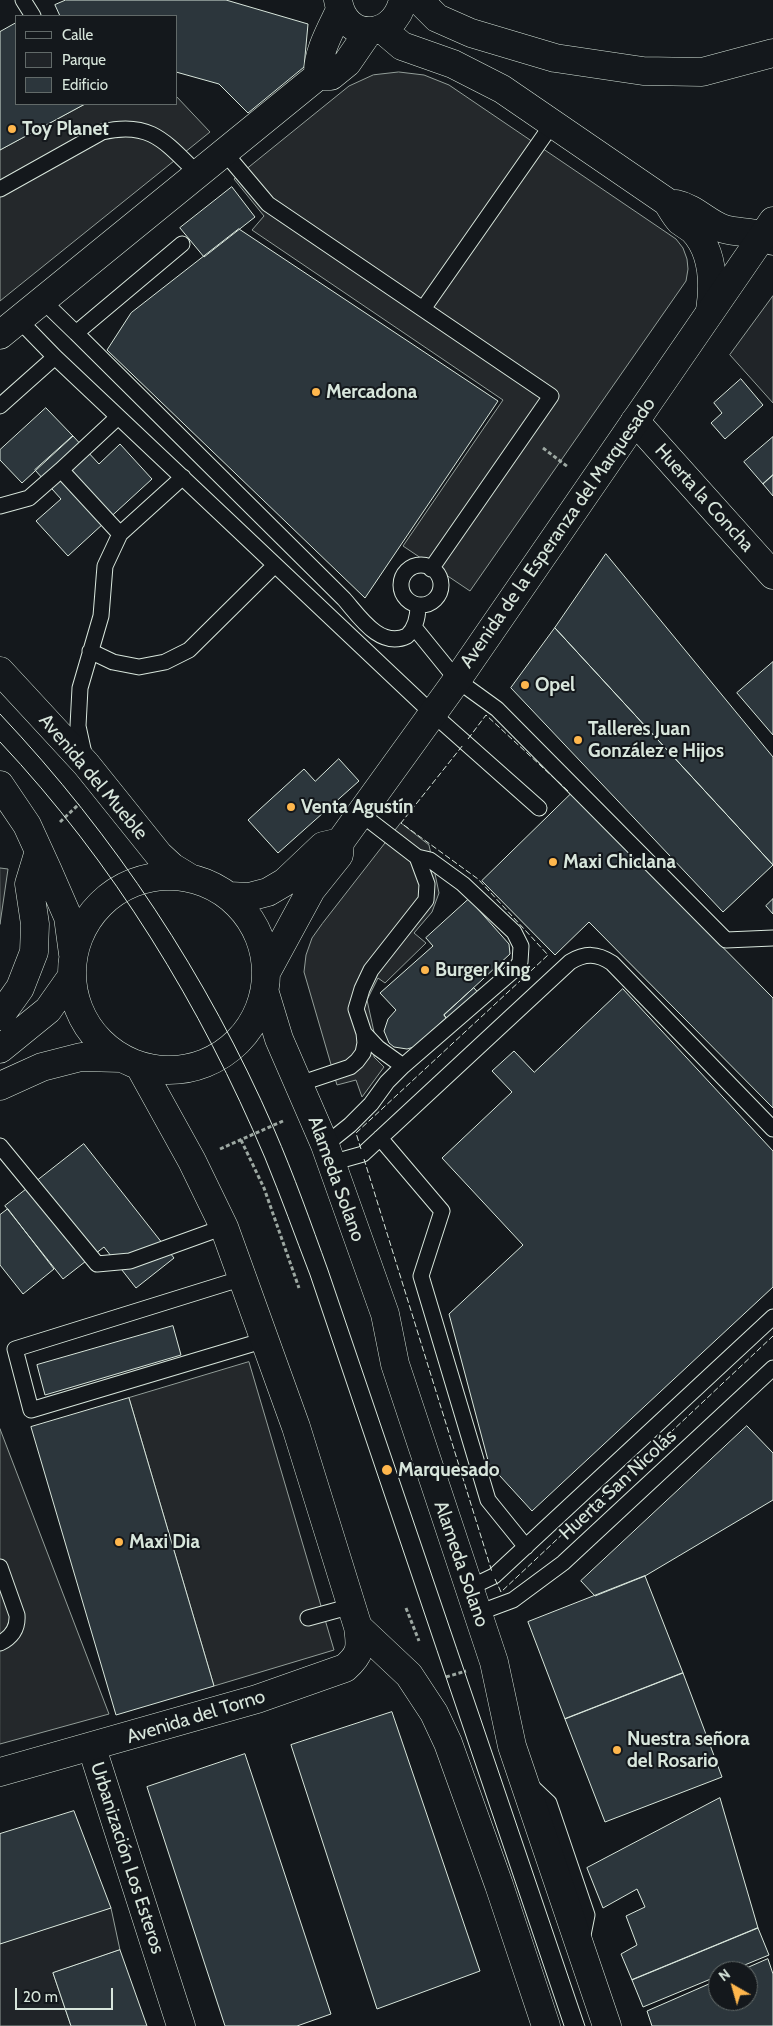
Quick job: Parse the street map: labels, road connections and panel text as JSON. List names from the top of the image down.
{
  "streets": {
    "street": [
      "Huerta la Concha",
      "Avenida de la Esperanza del Marquesado",
      "Avenida del Mueble",
      "Alameda Solano",
      "Avenida del Torno",
      "Urbanización Los Esteros"
    ],
    "lane": ["Huerta San Nicolás"]
  },
  "crossings": [
    ["Huerta la Concha", "Avenida de la Esperanza del Marquesado"],
    ["Avenida de la Esperanza del Marquesado", "Alameda Solano"],
    ["Alameda Solano", "Huerta San Nicolás"],
    ["Avenida del Torno", "Urbanización Los Esteros"]
  ],
  "places": [
    "Toy Planet",
    "Mercadona",
    "Opel",
    "Talleres Juan González e Hijos",
    "Venta Agustín",
    "Maxi Chiclana",
    "Burger King",
    "Marquesado",
    "Maxi Dia",
    "Nuestra señora del Rosario"
  ],
  "legend": ["Calle", "Parque", "Edificio"],
  "scale_bar": "20 m",
  "north": "top left"
}
